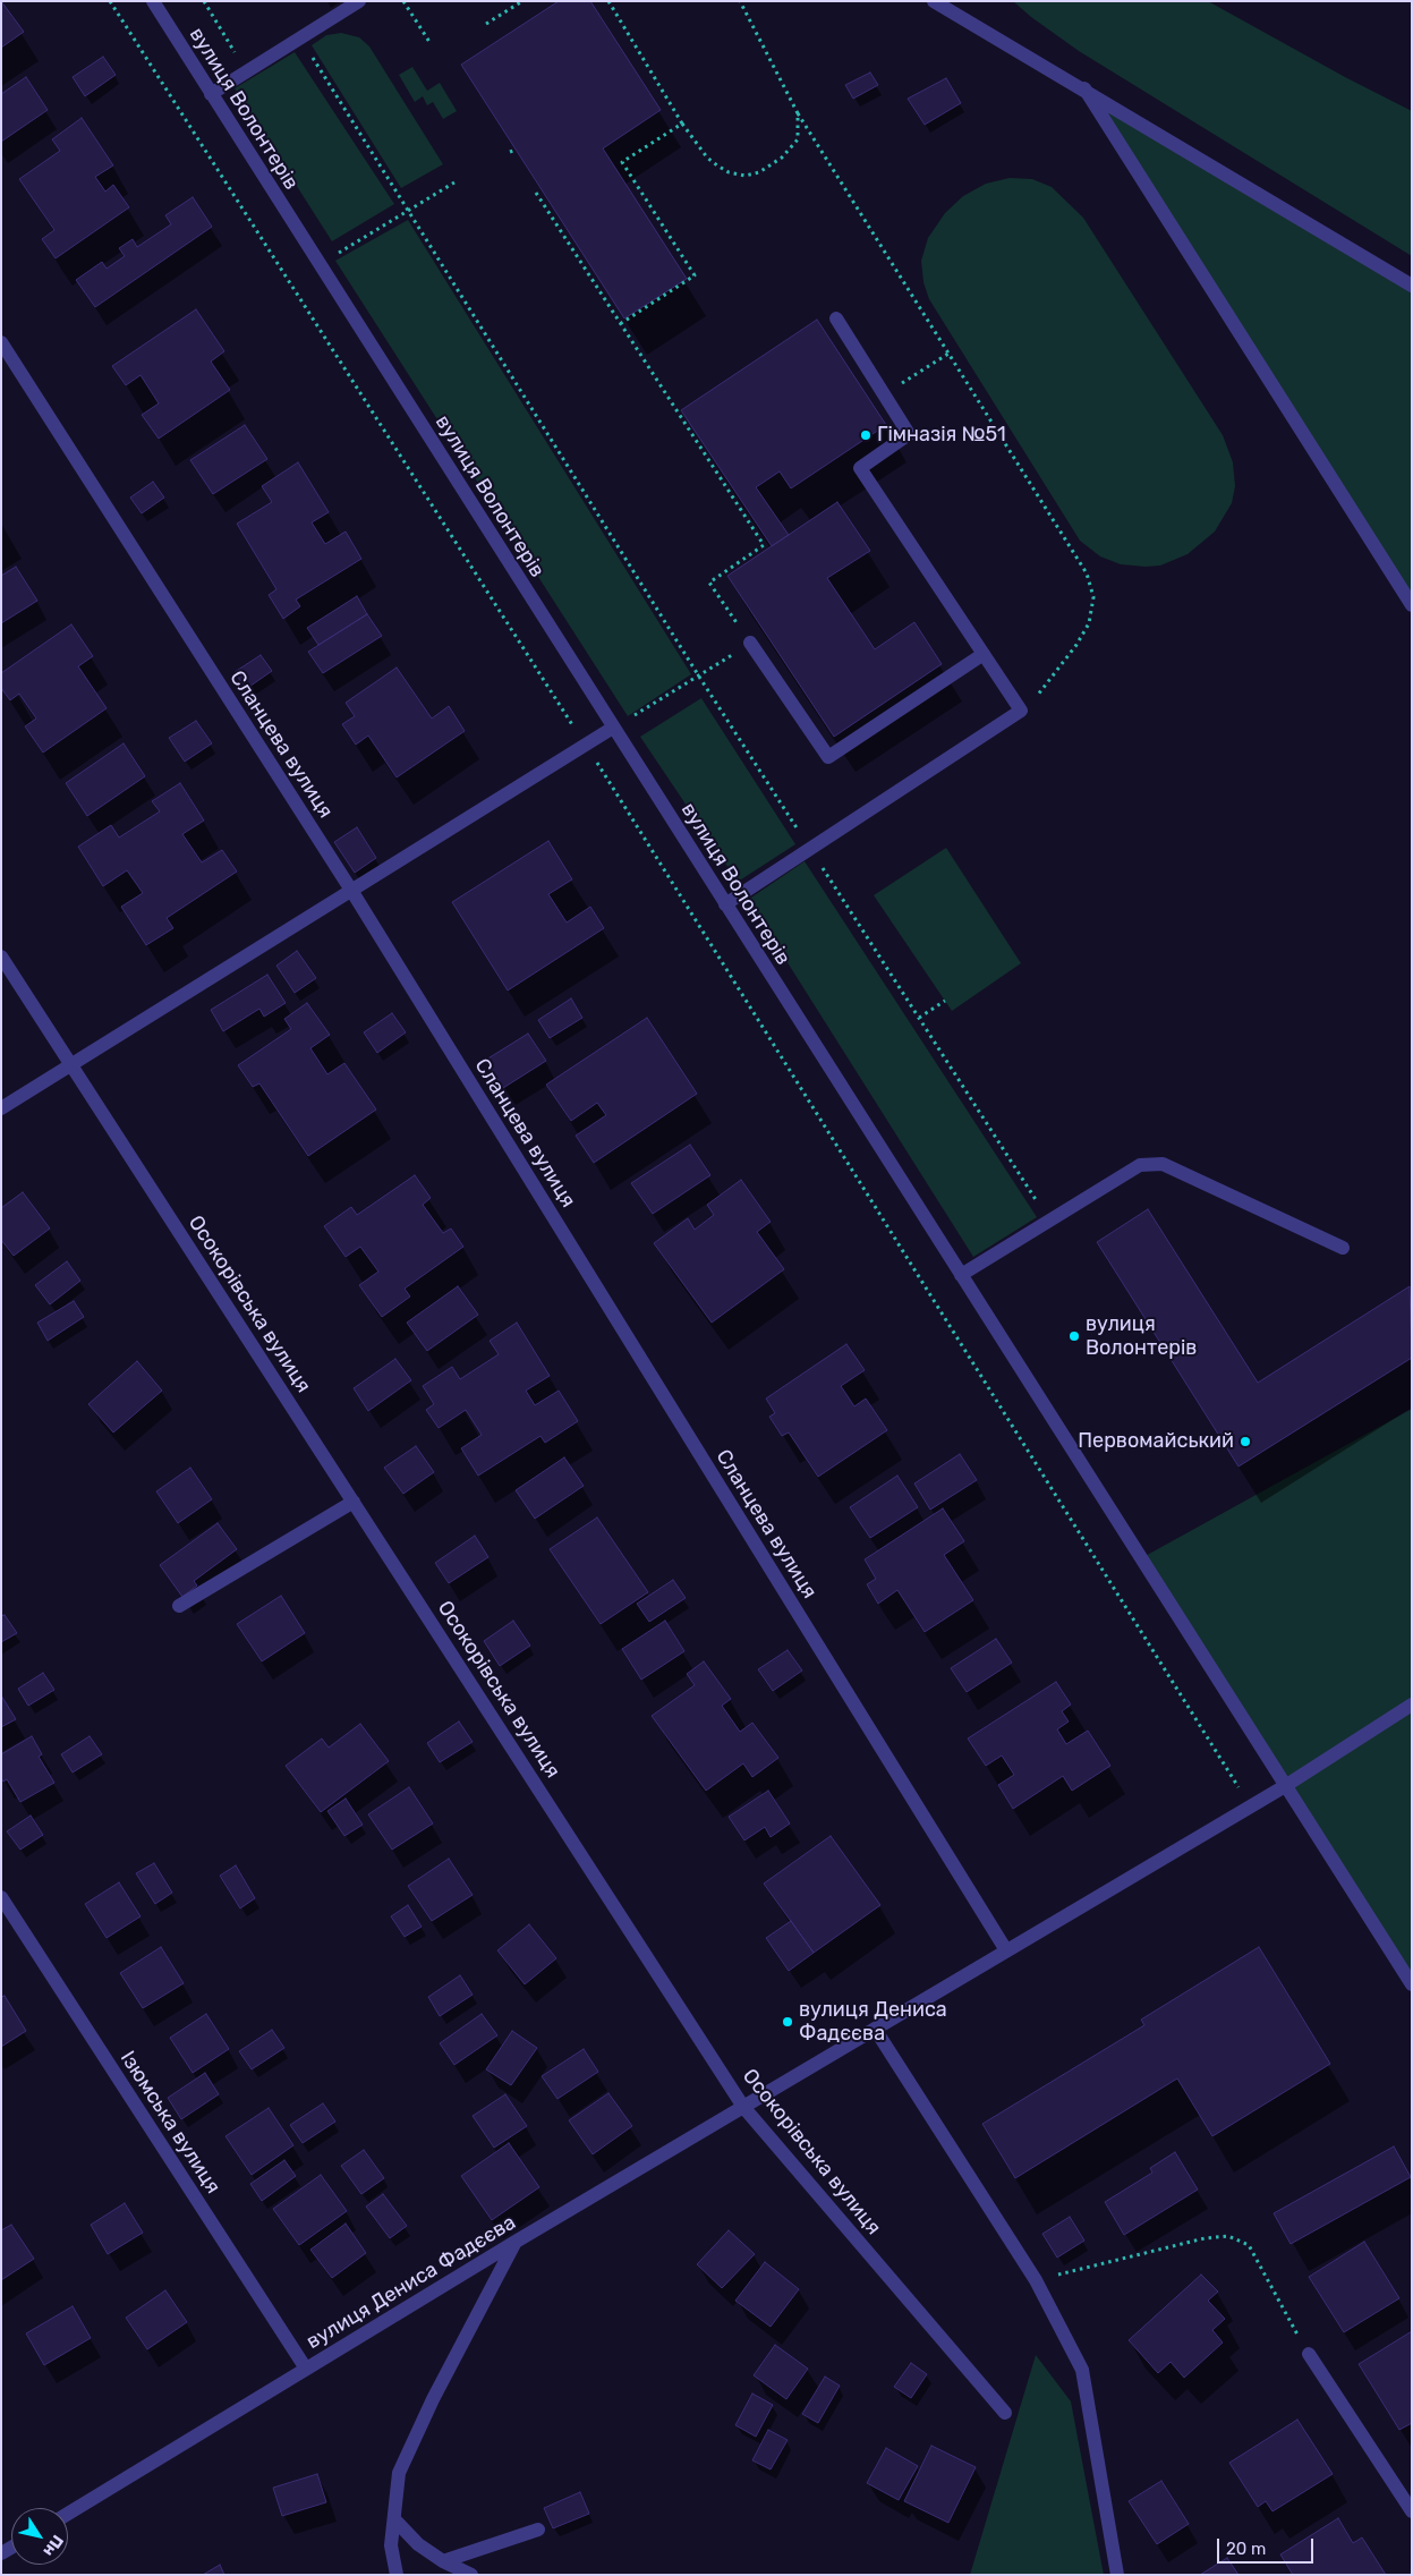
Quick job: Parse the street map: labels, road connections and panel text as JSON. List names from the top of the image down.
{
  "streets": {
    "street": [
      "вулиця Волонтерів",
      "Сланцева вулиця",
      "Осокорівська вулиця",
      "Ізюмська вулиця",
      "вулиця Дениса Фадєєва"
    ]
  },
  "crossings": [
    ["вулиця Волонтерів", "вулиця Дениса Фадєєва"],
    ["Сланцева вулиця", "вулиця Дениса Фадєєва"],
    ["Осокорівська вулиця", "вулиця Дениса Фадєєва"],
    ["Ізюмська вулиця", "вулиця Дениса Фадєєва"]
  ],
  "places": [
    "Гімназія №51",
    "вулиця Волонтерів",
    "Первомайський",
    "вулиця Дениса Фадєєва"
  ],
  "scale_bar": "20 m",
  "north": "bottom right"
}
